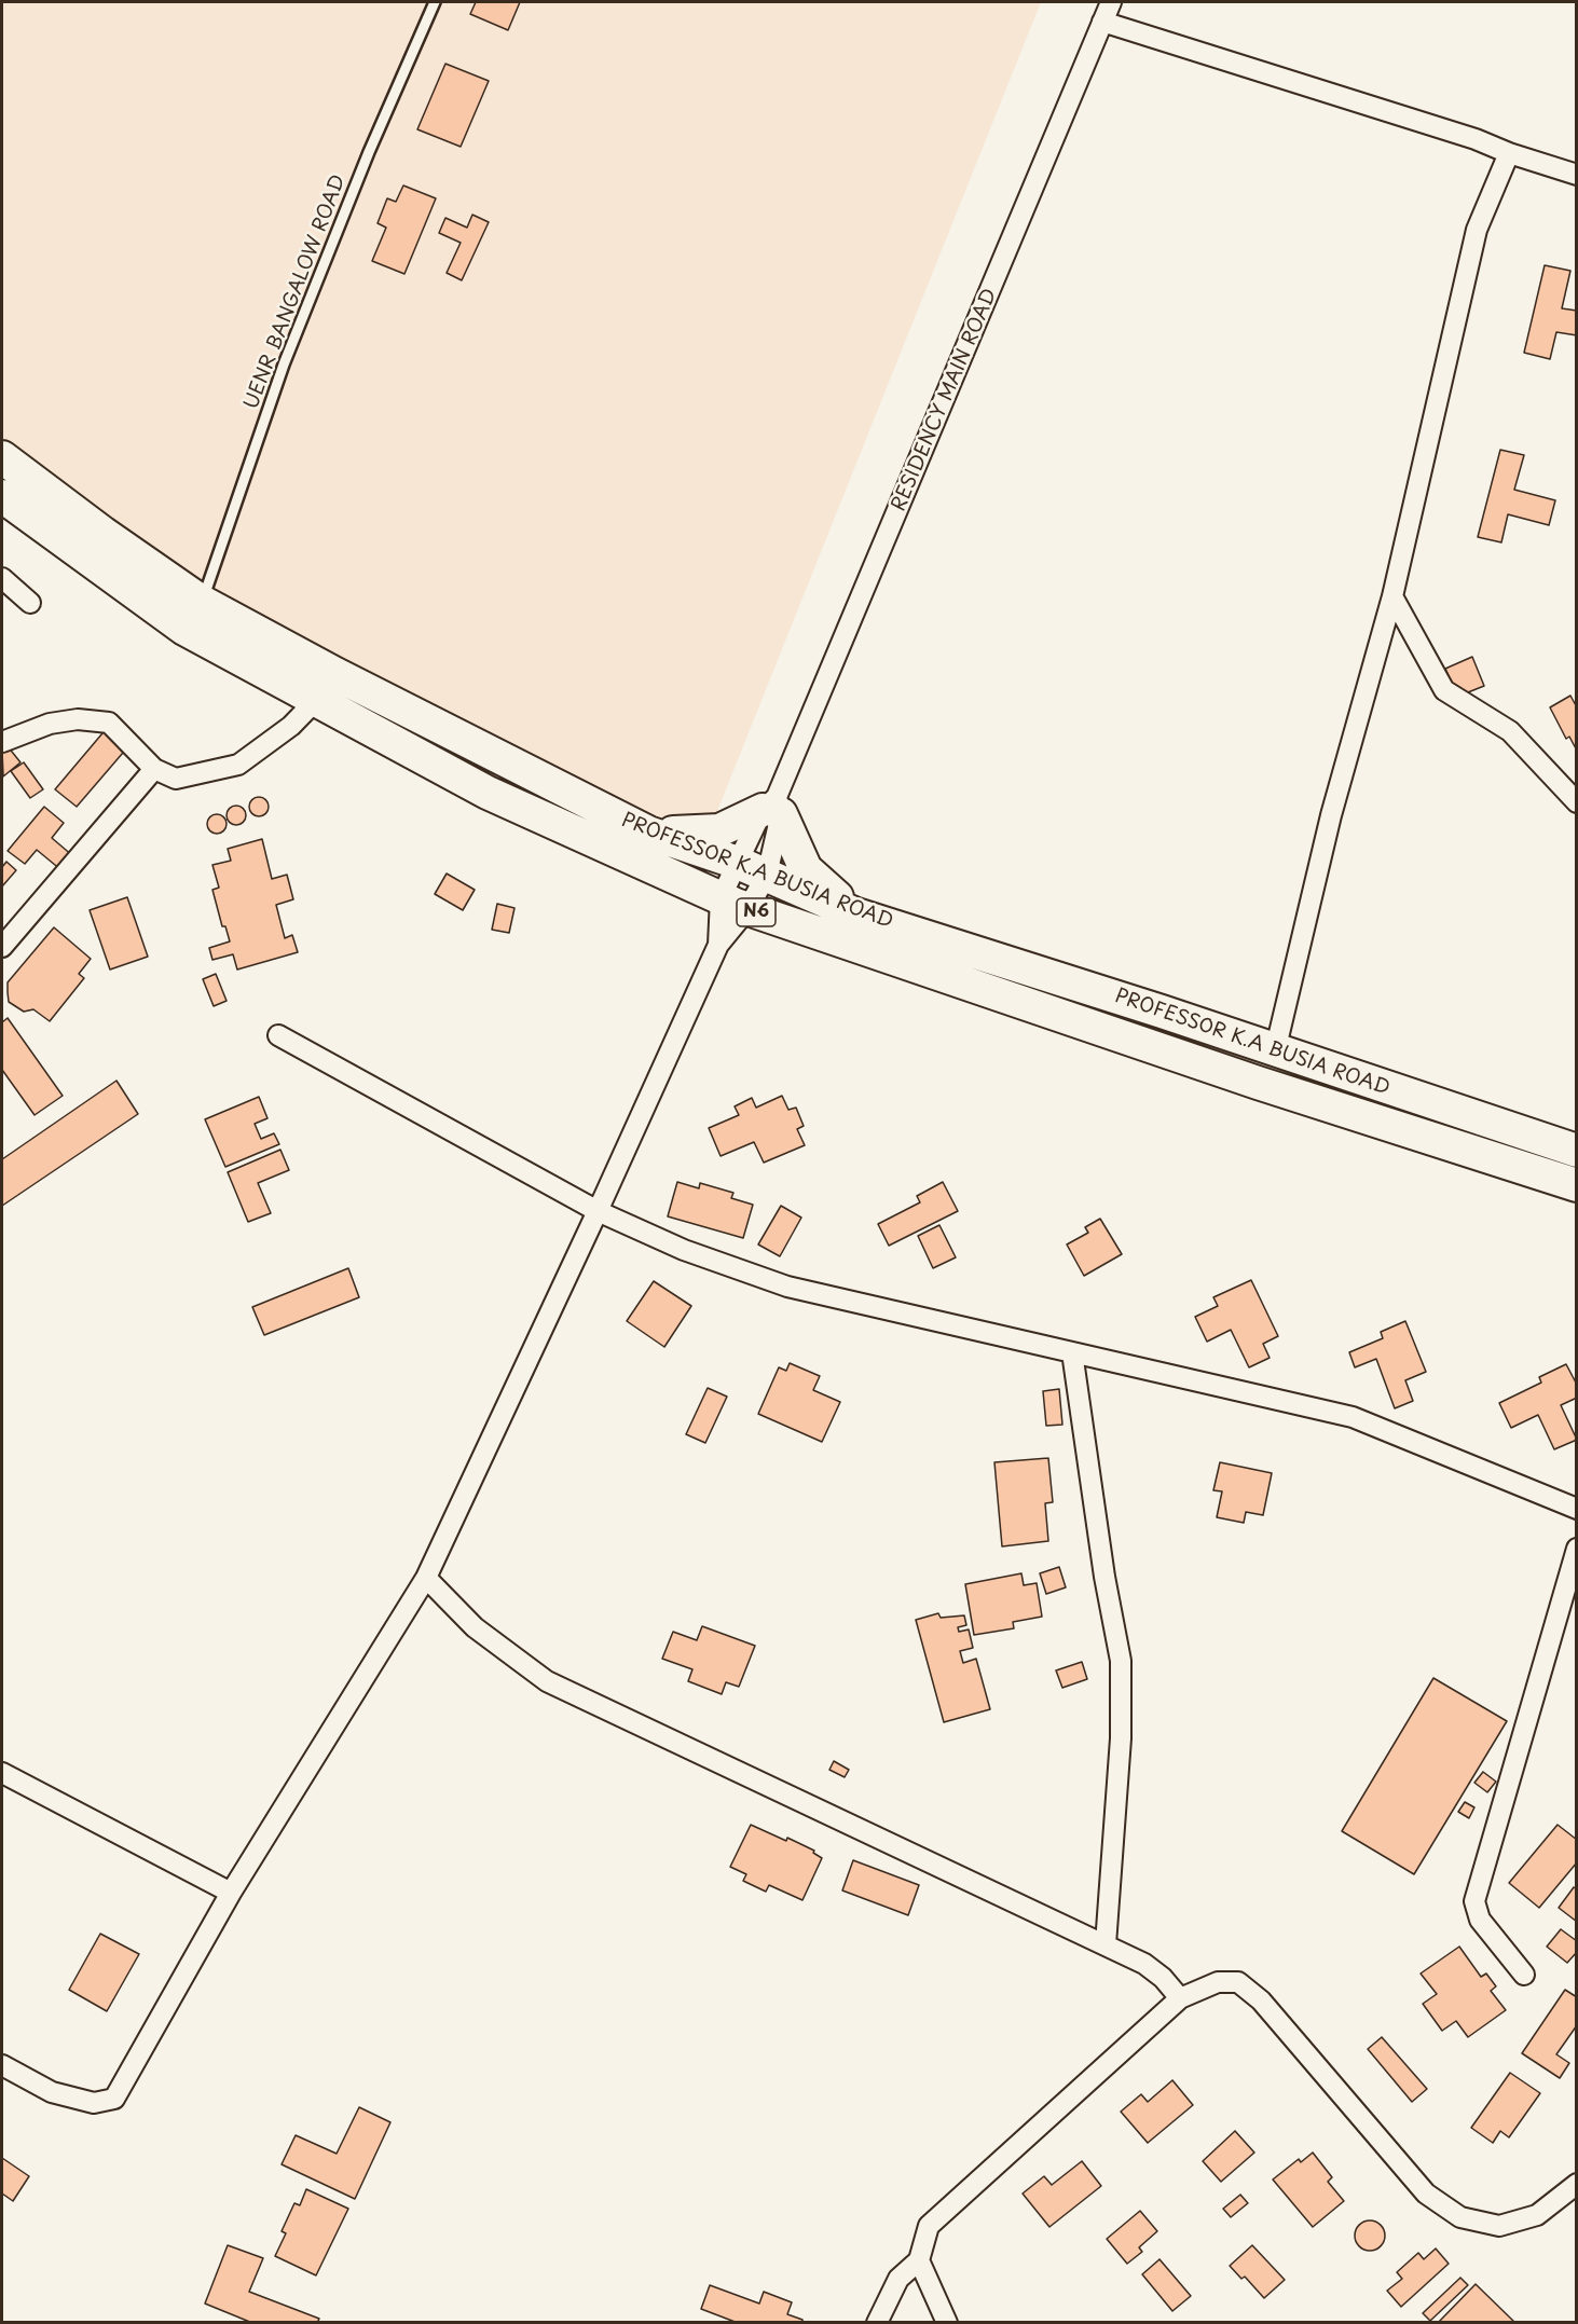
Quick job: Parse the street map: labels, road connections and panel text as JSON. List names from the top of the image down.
{
  "streets": {
    "main road": ["PROFESSOR K.A BUSIA ROAD", "N6"],
    "street": ["RESIDENCY MAIN ROAD"],
    "lane": ["UENR BANGALOW ROAD"]
  },
  "crossings": [
    ["UENR BANGALOW ROAD", "PROFESSOR K.A BUSIA ROAD"]
  ]
}
